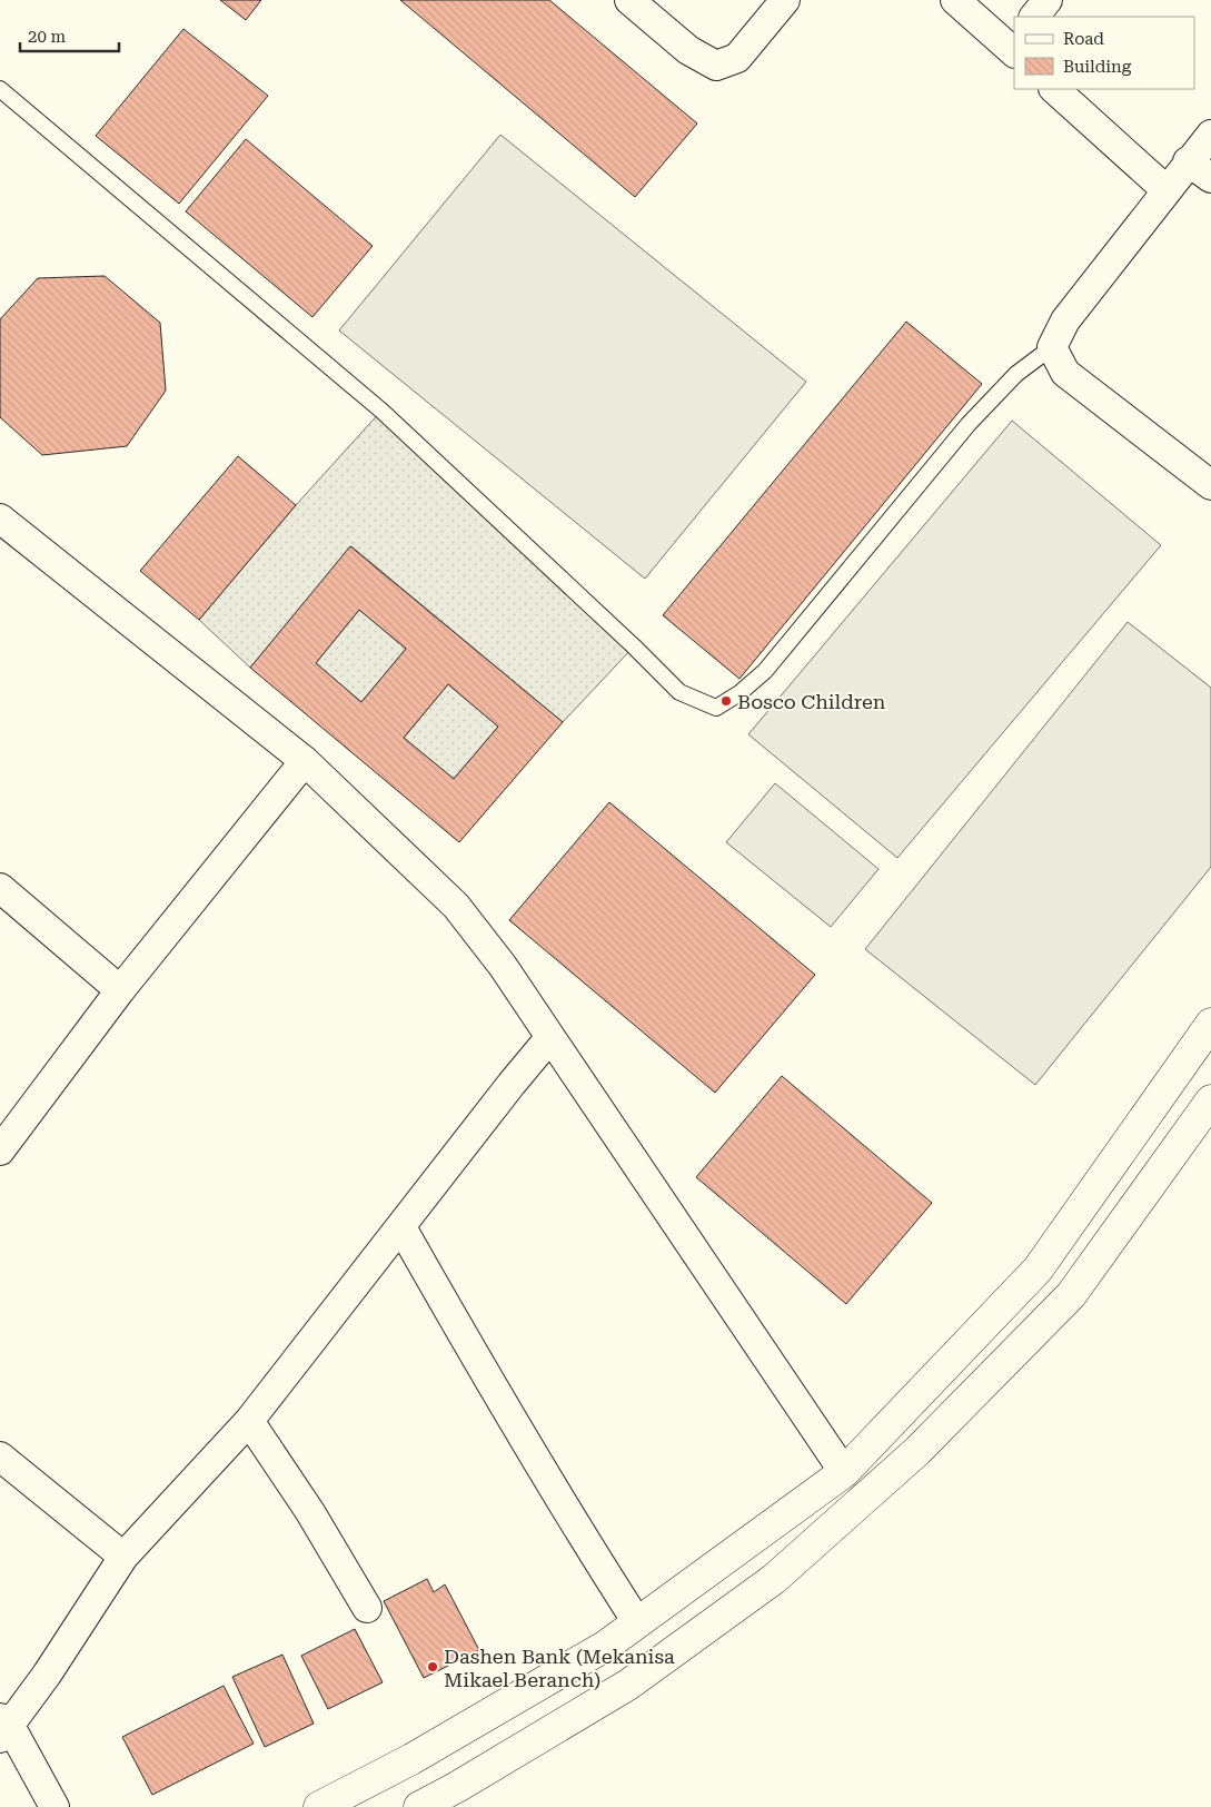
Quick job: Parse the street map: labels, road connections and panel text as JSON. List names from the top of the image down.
{
  "places": ["Bosco Children", "Dashen Bank (Mekanisa Mikael Beranch)"],
  "legend": ["Road", "Building"],
  "scale_bar": "20 m"
}
